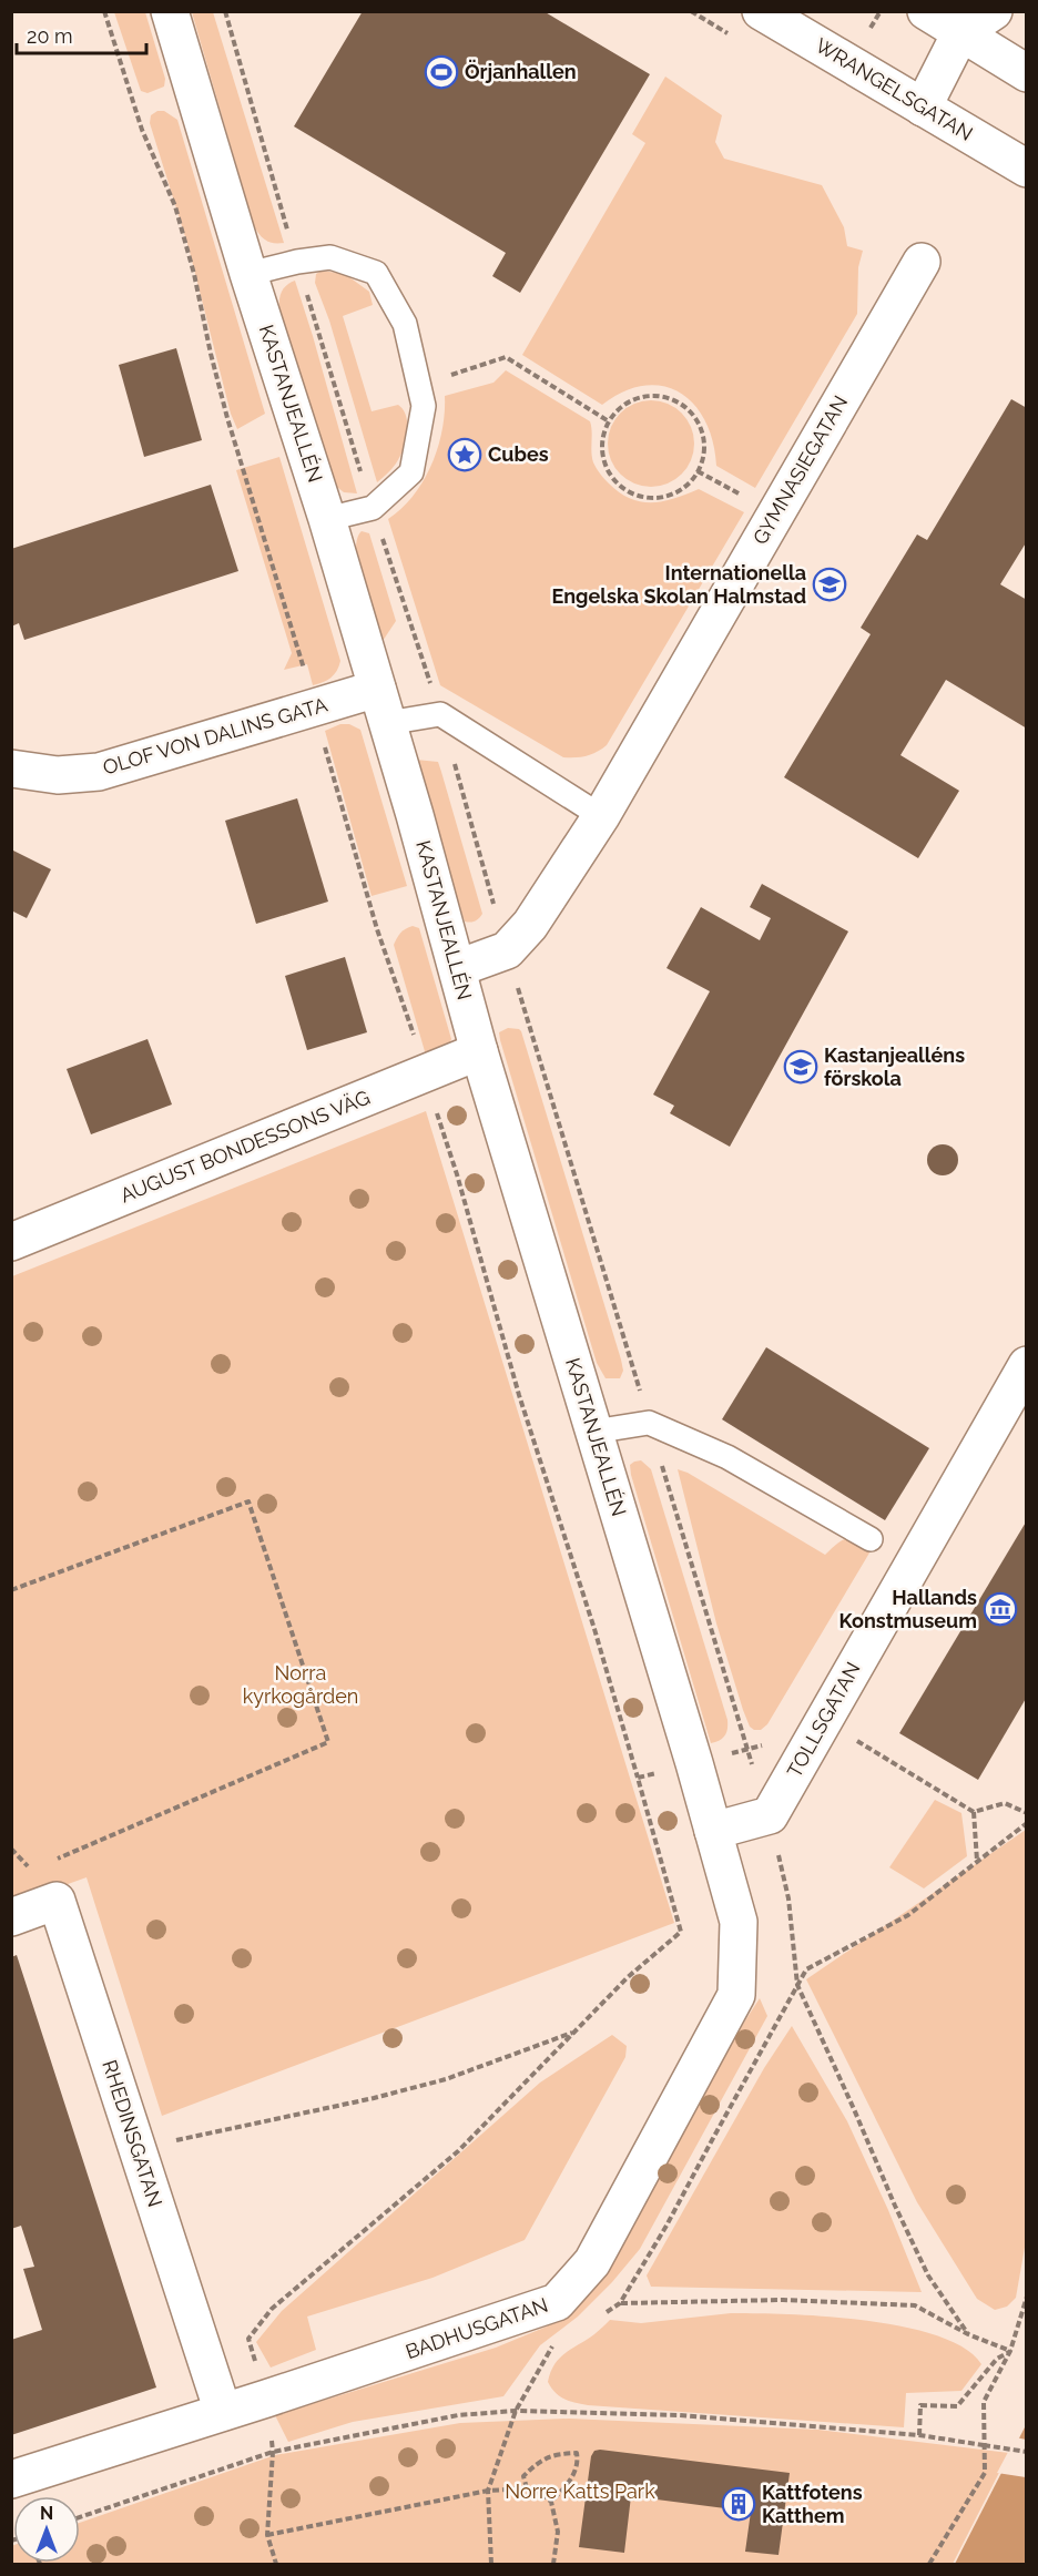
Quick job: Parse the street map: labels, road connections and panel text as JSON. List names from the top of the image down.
{
  "streets": {
    "street": [
      "WRANGELSGATAN",
      "KASTANJEALLÉN",
      "GYMNASIEGATAN",
      "OLOF VON DALINS GATA",
      "AUGUST BONDESSONS VÄG",
      "TOLLSGATAN",
      "RHEDINSGATAN",
      "BADHUSGATAN"
    ]
  },
  "crossings": [
    ["KASTANJEALLÉN", "GYMNASIEGATAN"],
    ["KASTANJEALLÉN", "OLOF VON DALINS GATA"],
    ["KASTANJEALLÉN", "AUGUST BONDESSONS VÄG"],
    ["KASTANJEALLÉN", "BADHUSGATAN"],
    ["RHEDINSGATAN", "BADHUSGATAN"]
  ],
  "parks": ["Norra kyrkogården", "Norre Katts Park"],
  "places": {
    "sports": ["Örjanhallen"],
    "place": ["Cubes"],
    "school or university": ["Internationella Engelska Skolan Halmstad", "Kastanjealléns förskola"],
    "museum": ["Hallands Konstmuseum"],
    "building": ["Kattfotens Katthem"]
  },
  "scale_bar": "20 m",
  "north": "top"
}
